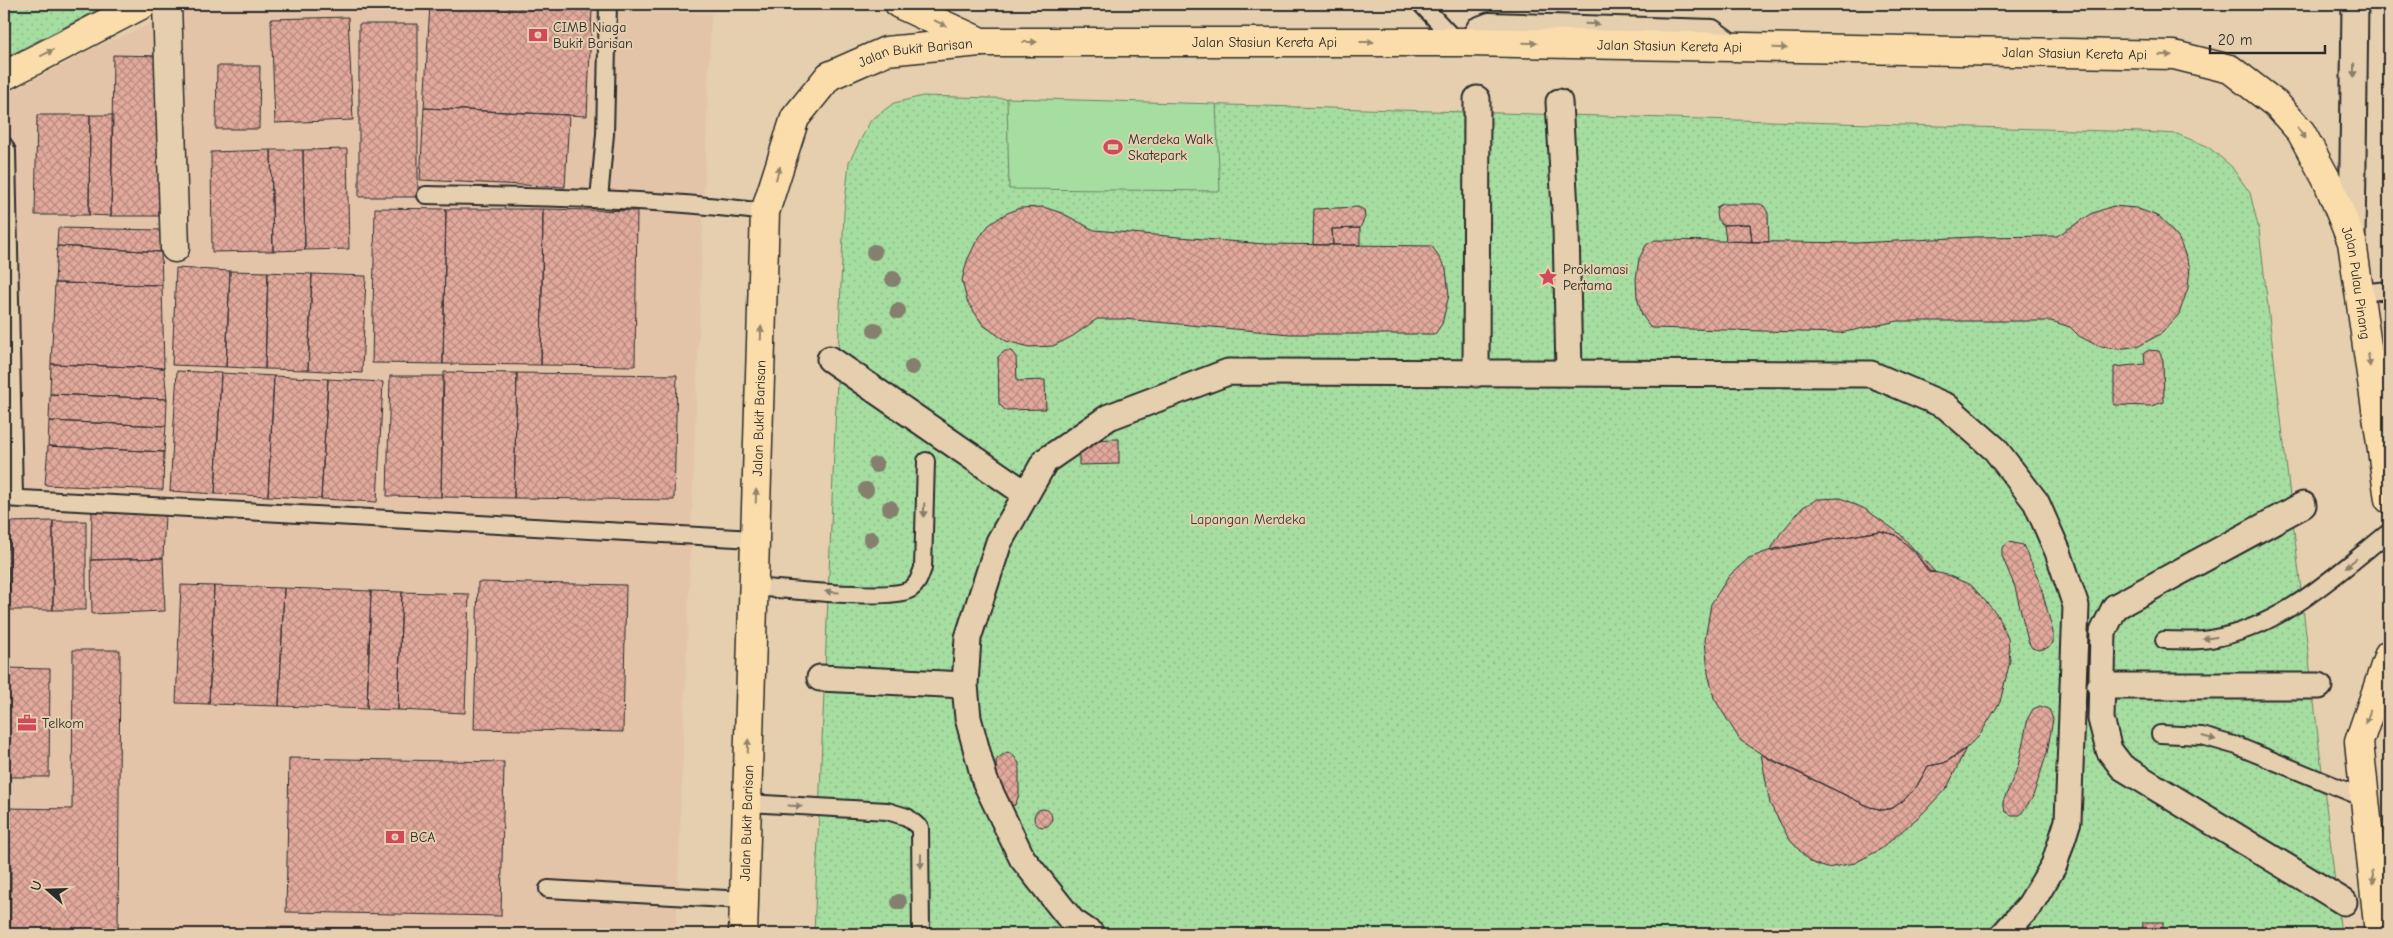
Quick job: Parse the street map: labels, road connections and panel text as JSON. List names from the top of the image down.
{
  "streets": {
    "main road": ["Jalan Stasiun Kereta Api", "Jalan Bukit Barisan", "Jalan Pulau Pinang"]
  },
  "crossings": [
    ["Jalan Stasiun Kereta Api", "Jalan Bukit Barisan"],
    ["Jalan Stasiun Kereta Api", "Jalan Pulau Pinang"]
  ],
  "one_way": ["Jalan Stasiun Kereta Api", "Jalan Bukit Barisan", "Jalan Pulau Pinang"],
  "parks": ["Lapangan Merdeka"],
  "places": {
    "bank": ["CIMB Niaga Bukit Barisan", "BCA"],
    "sports": ["Merdeka Walk Skatepark"],
    "place": ["Proklamasi Pertama"],
    "office": ["Telkom"]
  },
  "scale_bar": "20 m",
  "north": "left"
}
